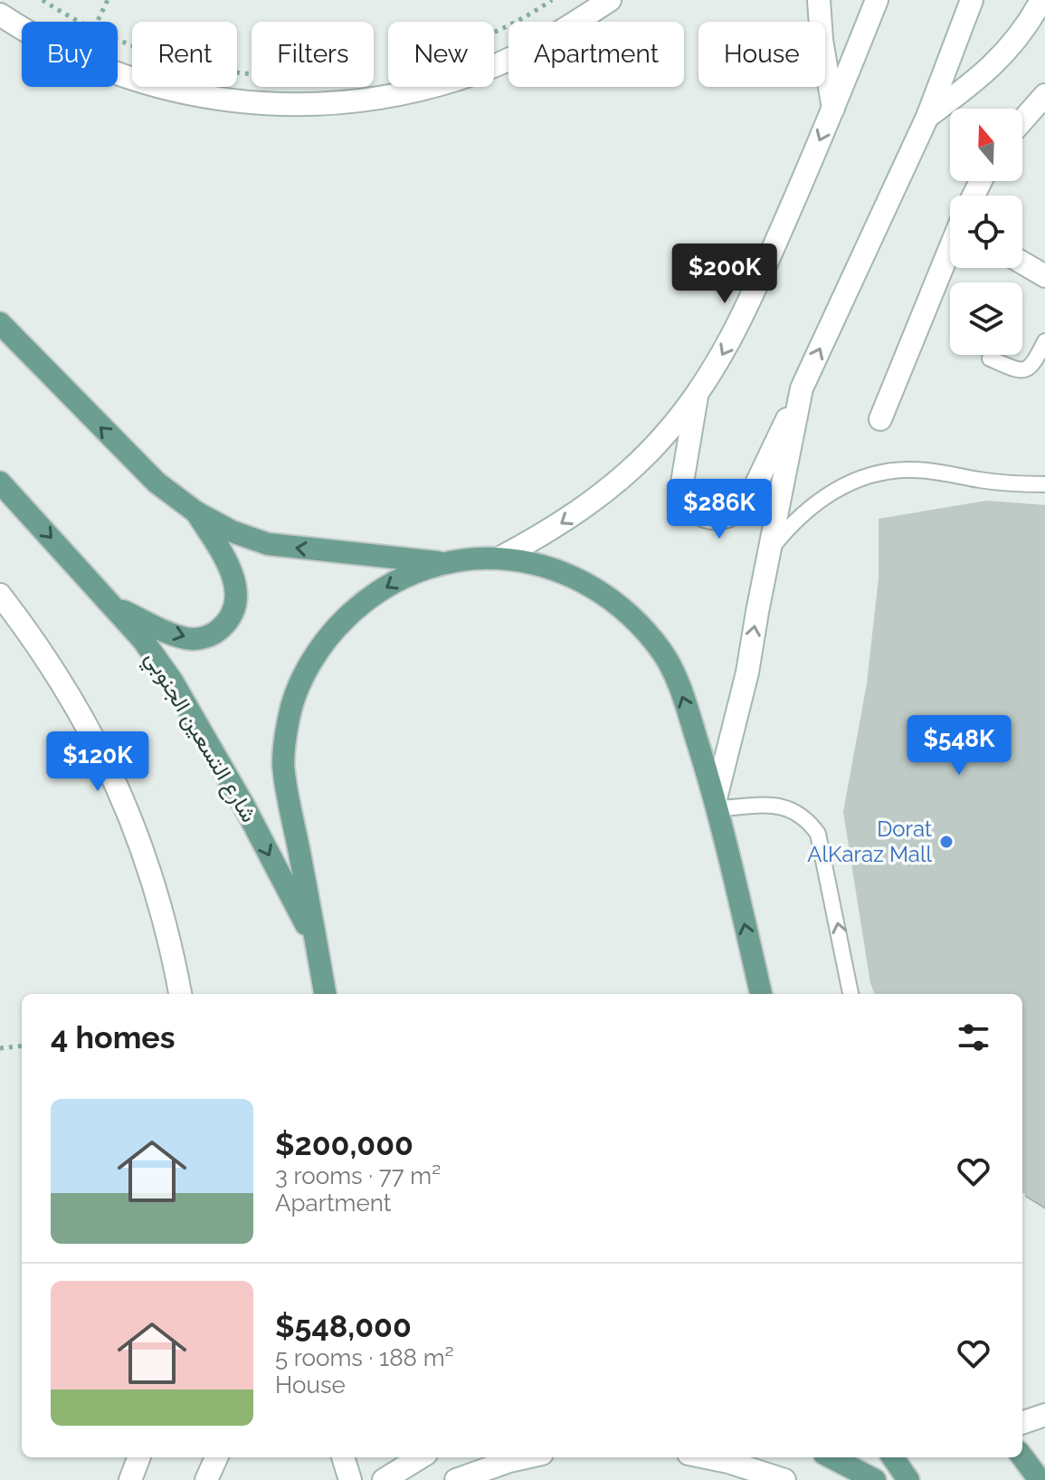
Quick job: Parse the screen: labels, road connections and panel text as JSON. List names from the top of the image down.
{
  "streets": {
    "main road": ["شارع التسعين الجنوبي"]
  },
  "one_way": ["شارع التسعين الجنوبي"],
  "places": ["Dorat AlKaraz Mall"],
  "north": "top",
  "page": {
    "chip": [
      "Buy",
      "Rent",
      "Filters",
      "New",
      "Apartment",
      "House"
    ],
    "price": [
      "$200K",
      "$286K",
      "$548K",
      "$120K"
    ],
    "heading": "4 homes",
    "list": [
      {
        "name": "$200,000",
        "note": "3 rooms · 77 m² · Apartment"
      },
      {
        "name": "$548,000",
        "note": "5 rooms · 188 m² · House"
      }
    ]
  }
}
